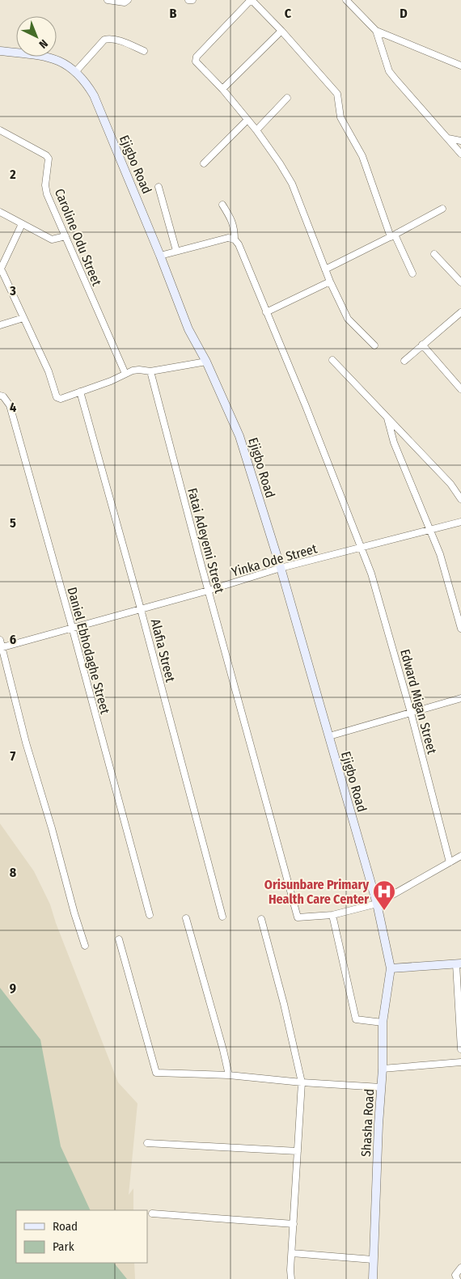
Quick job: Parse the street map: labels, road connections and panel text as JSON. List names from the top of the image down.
{
  "streets": {
    "street": [
      "Ejigbo Road",
      "Caroline Odu Street",
      "Fatai Adeyemi Street",
      "Yinka Ode Street",
      "Daniel Ebhodaghe Street",
      "Alafia Street",
      "Edward Migan Street",
      "Shasha Road"
    ]
  },
  "crossings": [
    ["Ejigbo Road", "Fatai Adeyemi Street"],
    ["Ejigbo Road", "Yinka Ode Street"],
    ["Ejigbo Road", "Shasha Road"],
    ["Fatai Adeyemi Street", "Yinka Ode Street"],
    ["Fatai Adeyemi Street", "Edward Migan Street"],
    ["Yinka Ode Street", "Daniel Ebhodaghe Street"],
    ["Yinka Ode Street", "Alafia Street"],
    ["Yinka Ode Street", "Edward Migan Street"]
  ],
  "places": {
    "hospital": ["Orisunbare Primary Health Care Center"]
  },
  "legend": ["Road", "Park"],
  "north": "bottom right",
  "grid": {
    "columns": ["B", "C", "D"],
    "rows": [
      "2",
      "3",
      "4",
      "5",
      "6",
      "7",
      "8",
      "9"
    ]
  }
}
